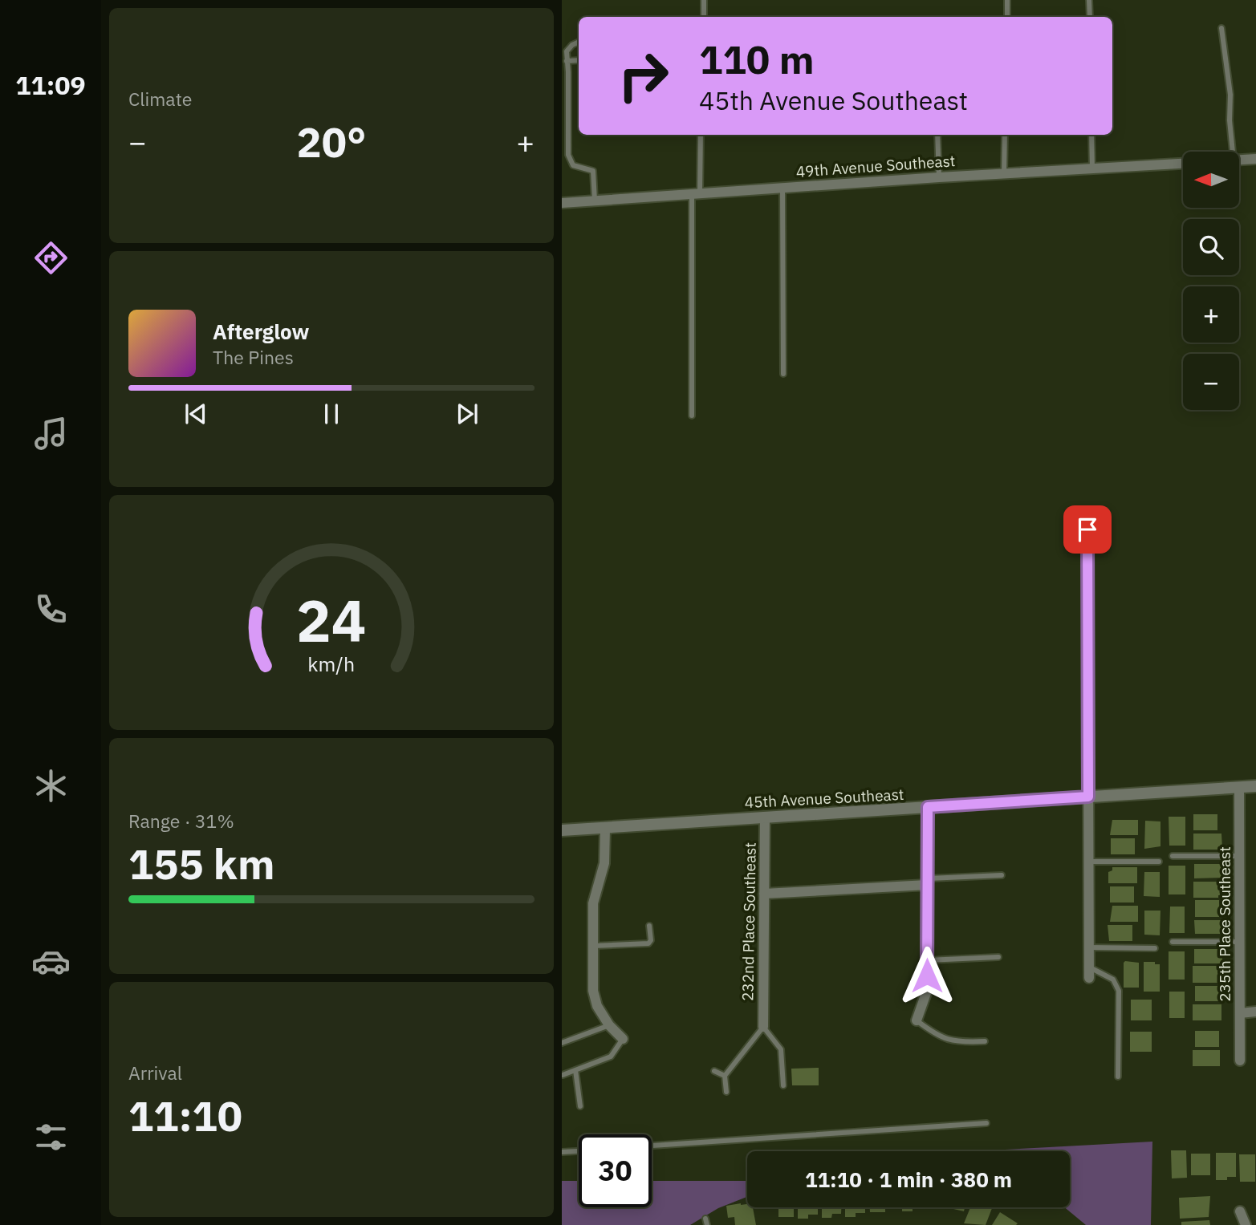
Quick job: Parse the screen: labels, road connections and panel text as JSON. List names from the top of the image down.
{
  "streets": {
    "street": [
      "49th Avenue Southeast",
      "45th Avenue Southeast",
      "232nd Place Southeast",
      "235th Place Southeast"
    ]
  },
  "crossings": [
    ["45th Avenue Southeast", "232nd Place Southeast"],
    ["45th Avenue Southeast", "235th Place Southeast"]
  ],
  "north": "left",
  "page": {
    "tabs": "11:09",
    "tile": [
      "Climate",
      ["Range · 31%", "155 km"],
      ["Arrival", "11:10"]
    ],
    "turn": ["110 m", "45th Avenue Southeast"],
    "heat": ["−", "20°", "+"],
    "map_buttons": ["+", "−"],
    "song": ["Afterglow", "The Pines"],
    "limit": "30",
    "trip": "11:10 · 1 min · 380 m",
    "gauge": ["24", "km/h"]
  }
}
